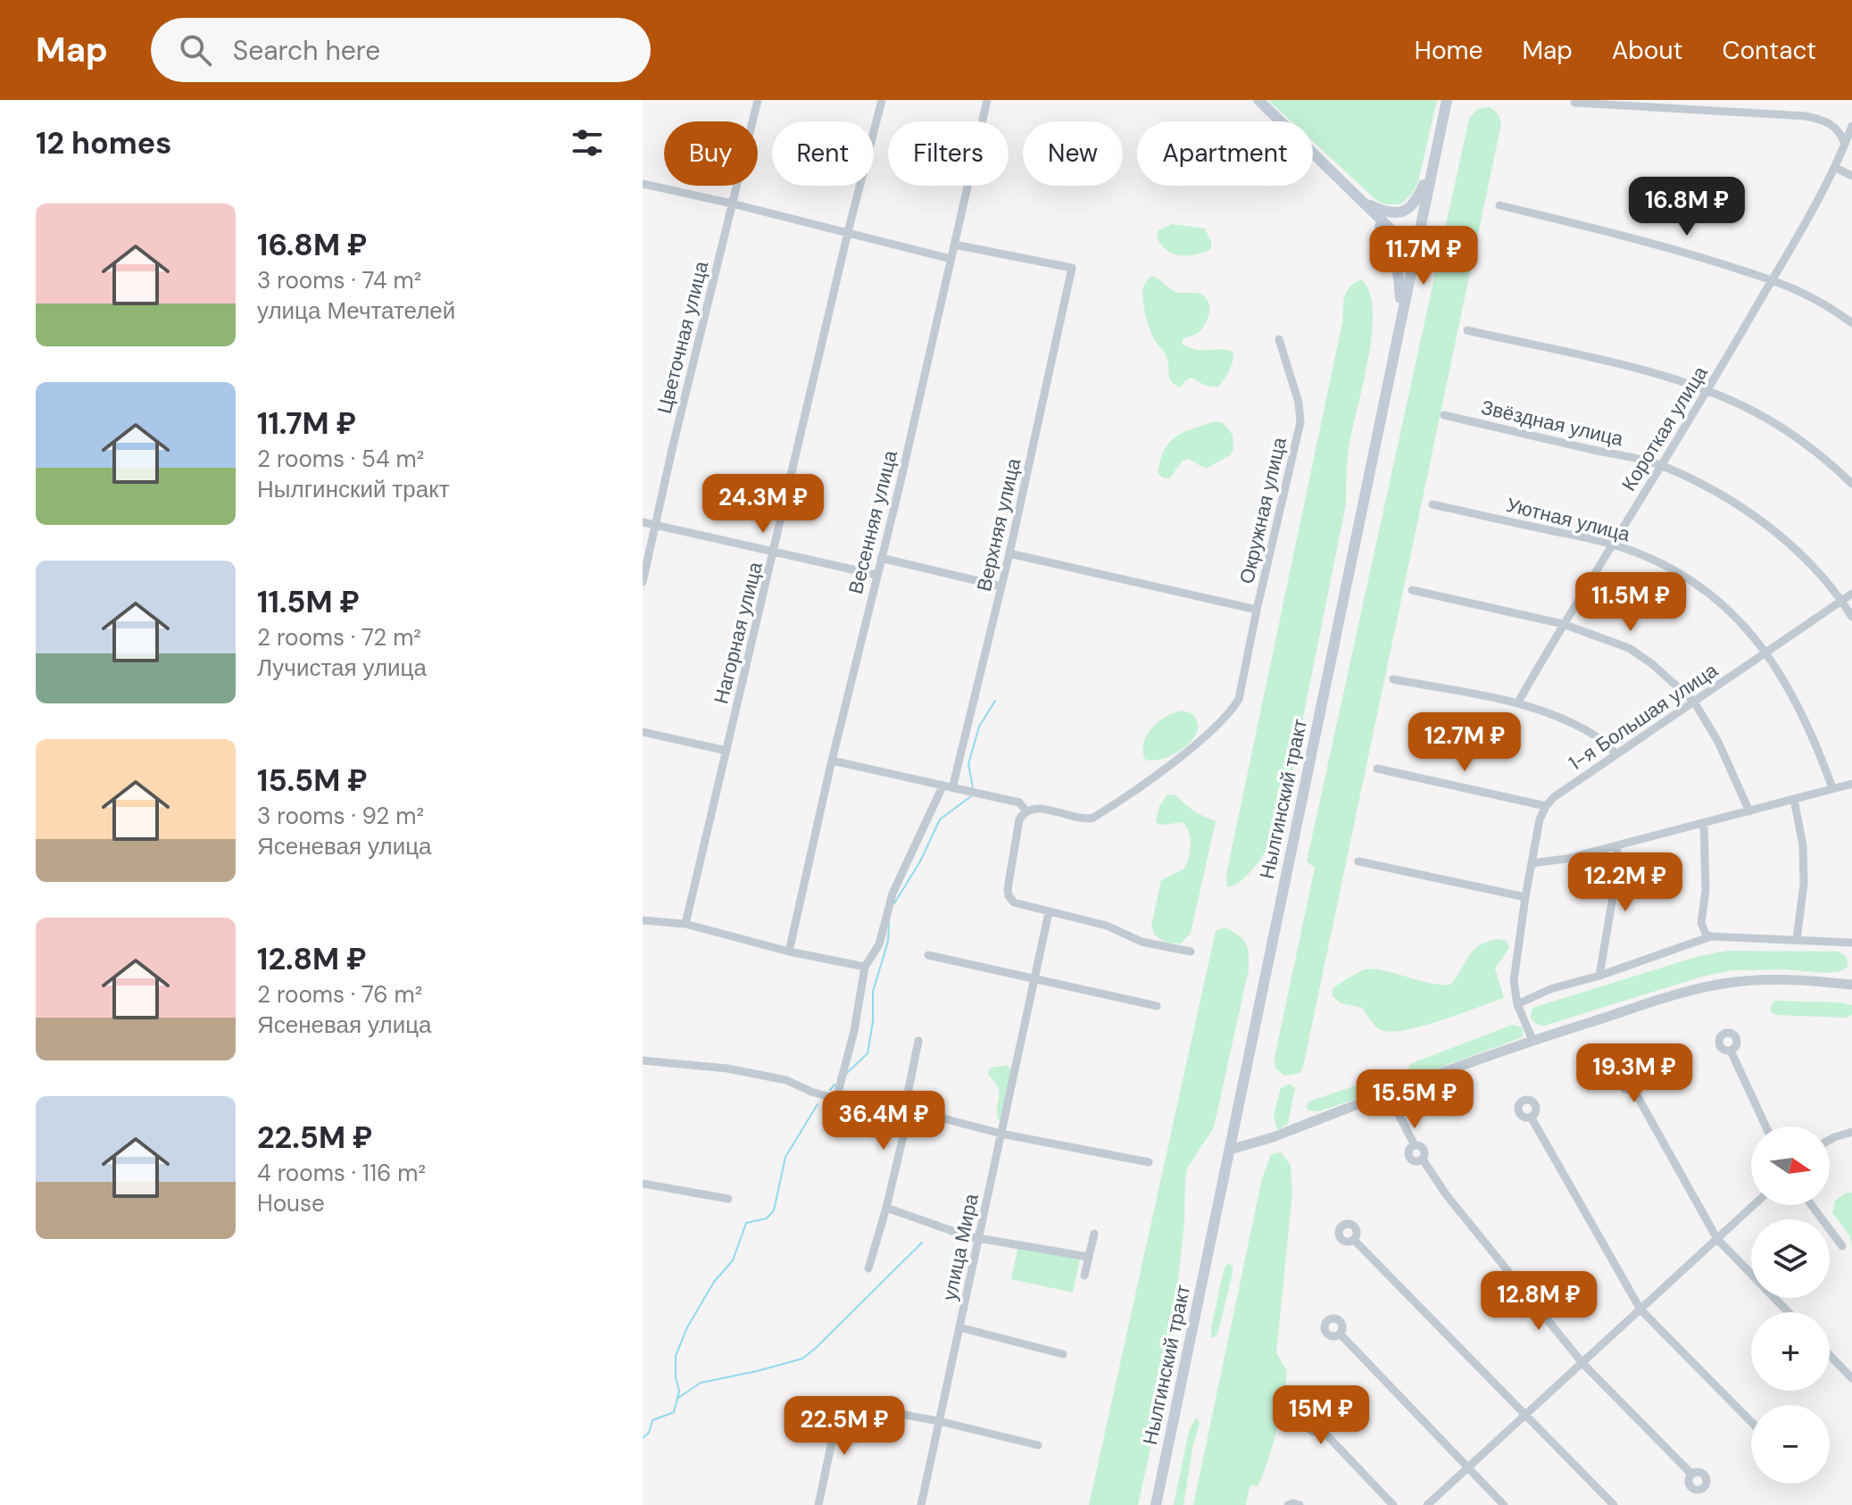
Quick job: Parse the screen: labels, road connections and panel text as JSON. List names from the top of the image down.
{
  "streets": {
    "main road": ["Нылгинский тракт"],
    "street": [
      "Цветочная улица",
      "Звёздная улица",
      "Короткая улица",
      "Окружная улица",
      "Уютная улица",
      "Весенняя улица",
      "Верхняя улица",
      "Нагорная улица",
      "1-я Большая улица",
      "улица Мира"
    ]
  },
  "crossings": [
    ["Звёздная улица", "Короткая улица"],
    ["Звёздная улица", "1-я Большая улица"],
    ["Короткая улица", "Уютная улица"],
    ["Окружная улица", "Верхняя улица"],
    ["Уютная улица", "1-я Большая улица"],
    ["Весенняя улица", "Верхняя улица"]
  ],
  "north": "right",
  "page": {
    "header": "Map",
    "search": "Search here",
    "nav": [
      "Home",
      "Map",
      "About",
      "Contact"
    ],
    "heading": "12 homes",
    "chip": [
      "Buy",
      "Rent",
      "Filters",
      "New",
      "Apartment"
    ],
    "price": [
      "16.8M ₽",
      "11.7M ₽",
      "24.3M ₽",
      "11.5M ₽",
      "12.7M ₽",
      "12.2M ₽",
      "19.3M ₽",
      "15.5M ₽",
      "36.4M ₽",
      "12.8M ₽",
      "15M ₽",
      "22.5M ₽"
    ],
    "list": [
      {
        "name": "16.8M ₽",
        "note": "3 rooms · 74 m² · улица Мечтателей"
      },
      {
        "name": "11.7M ₽",
        "note": "2 rooms · 54 m² · Нылгинский тракт"
      },
      {
        "name": "11.5M ₽",
        "note": "2 rooms · 72 m² · Лучистая улица"
      },
      {
        "name": "15.5M ₽",
        "note": "3 rooms · 92 m² · Ясеневая улица"
      },
      {
        "name": "12.8M ₽",
        "note": "2 rooms · 76 m² · Ясеневая улица"
      },
      {
        "name": "22.5M ₽",
        "note": "4 rooms · 116 m² · House"
      }
    ],
    "map_buttons": ["+", "−"]
  }
}
